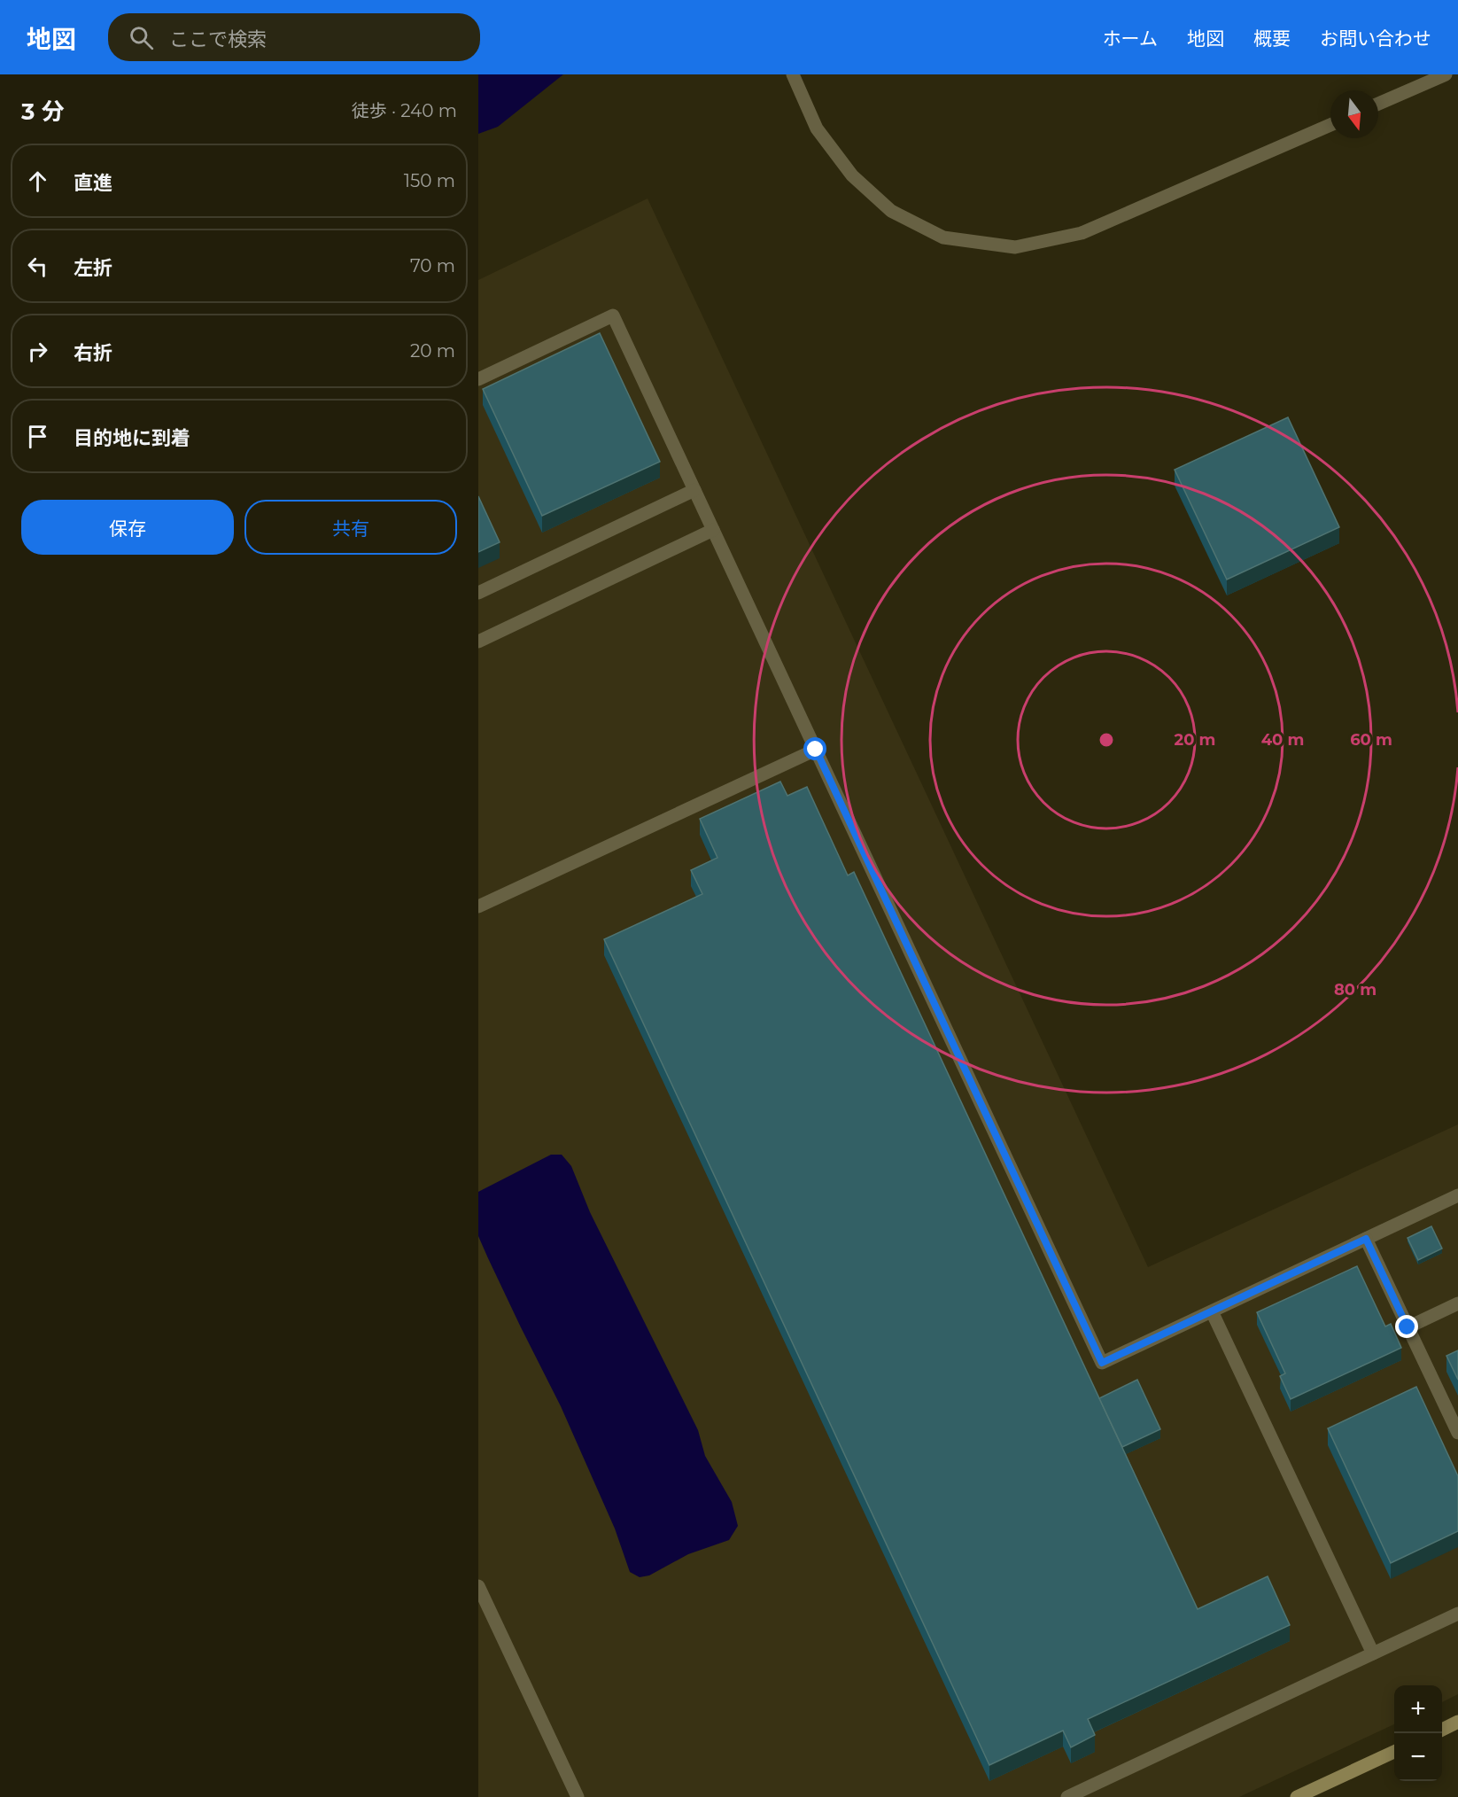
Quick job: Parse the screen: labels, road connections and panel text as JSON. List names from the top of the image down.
{
  "north": "bottom",
  "page": {
    "header": "地図",
    "search": "ここで検索",
    "nav": [
      "ホーム",
      "地図",
      "概要",
      "お問い合わせ"
    ],
    "heading": ["3 分", "徒歩 · 240 m"],
    "list": [
      ["直進", "150 m"],
      ["左折", "70 m"],
      ["右折", "20 m"],
      "目的地に到着"
    ],
    "buttons": ["保存", "共有"],
    "map_buttons": ["+", "−"]
  },
  "rings": [
    "20 m",
    "40 m",
    "60 m",
    "80 m"
  ]
}
